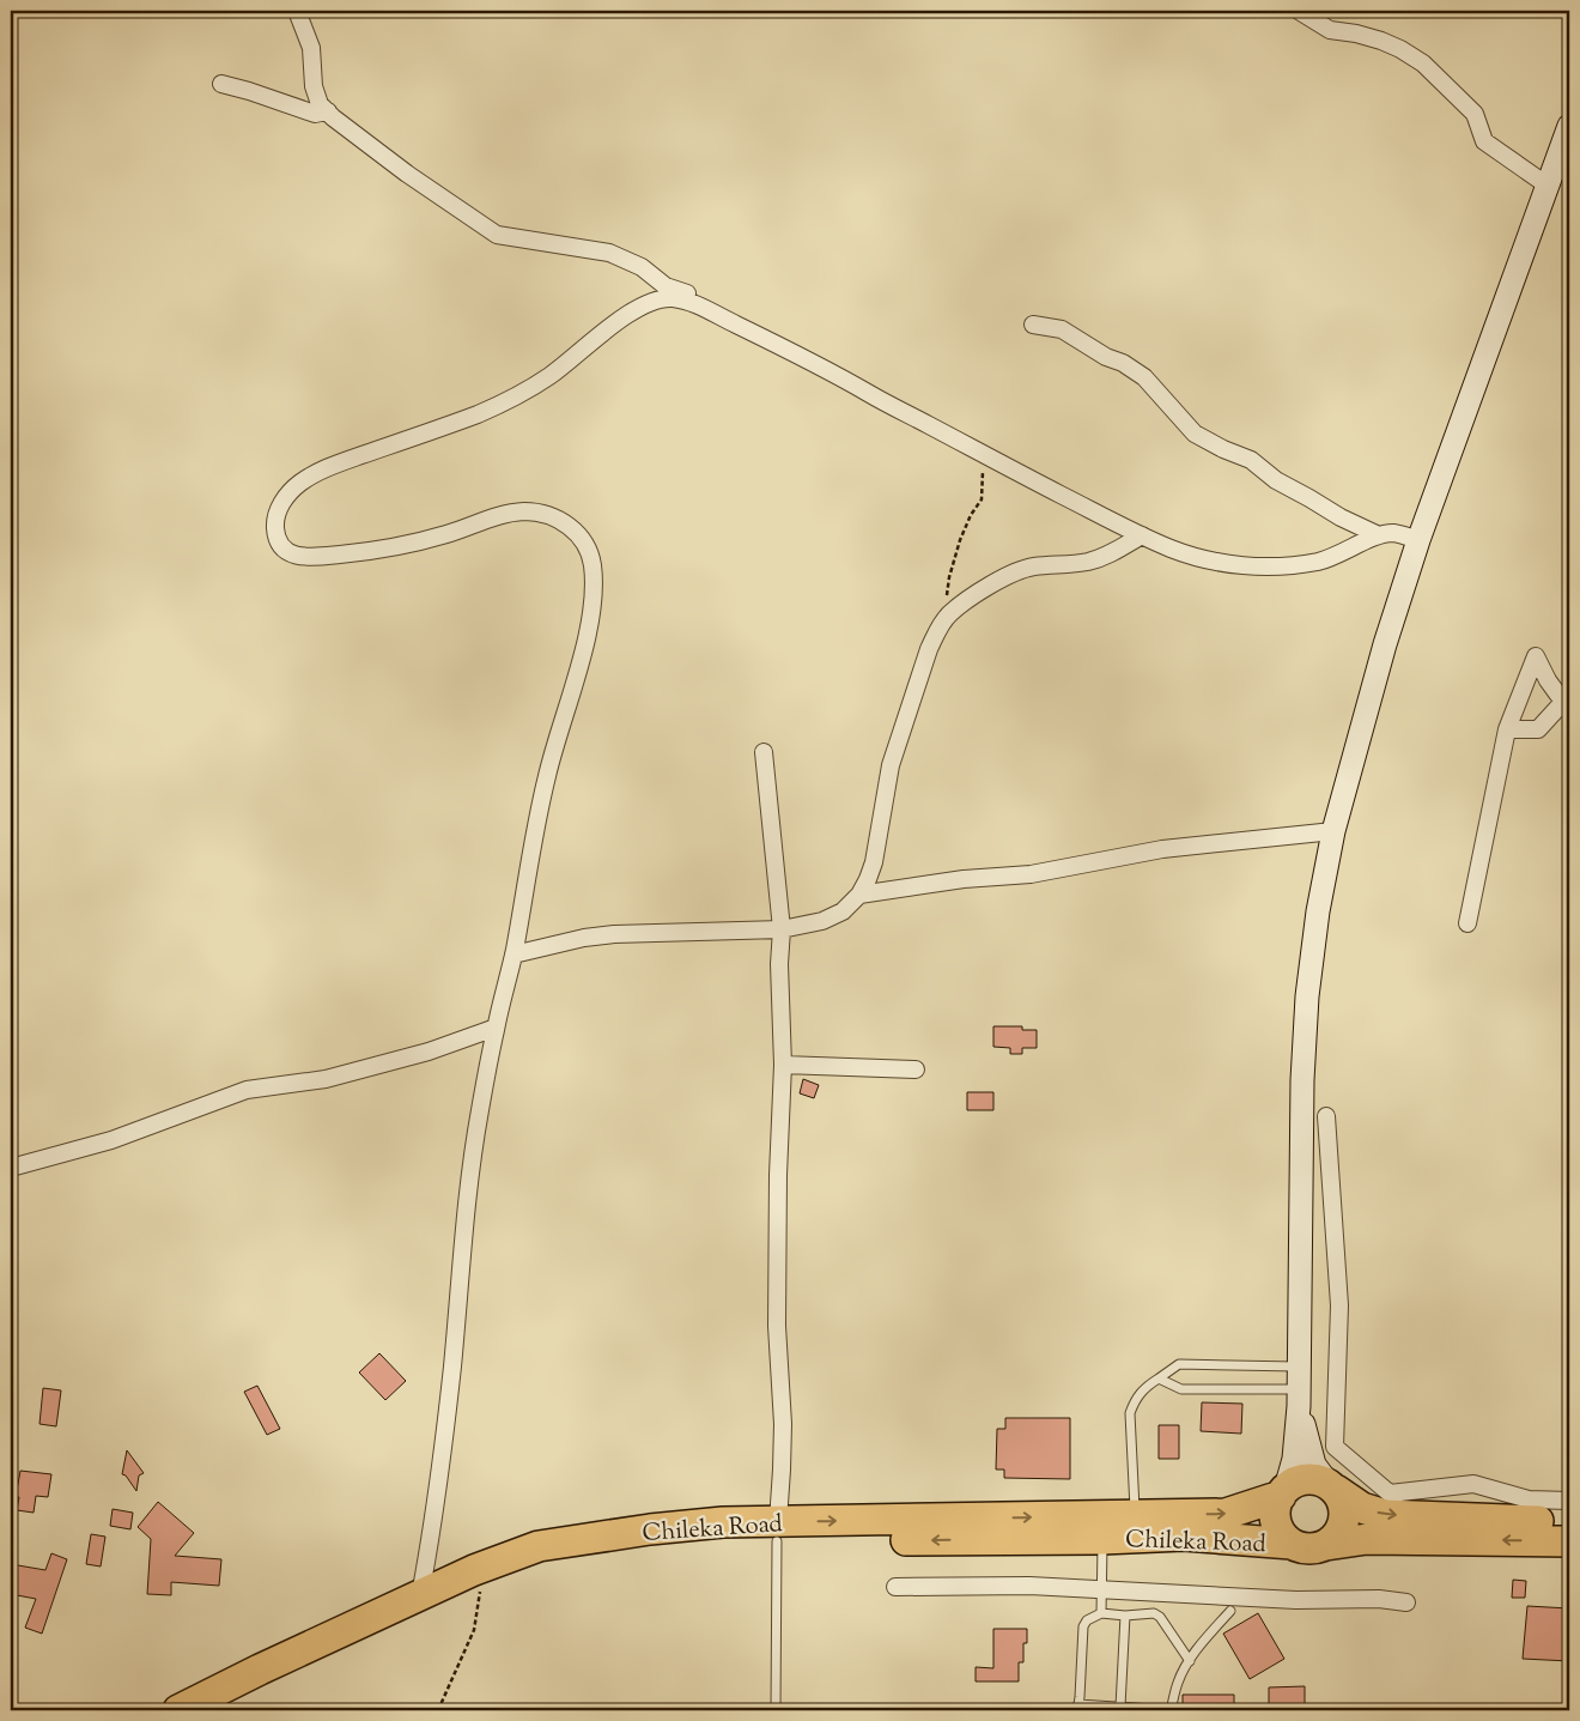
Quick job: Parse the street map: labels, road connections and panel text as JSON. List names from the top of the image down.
{
  "streets": {
    "highway": ["Chileka Road"]
  }
}
